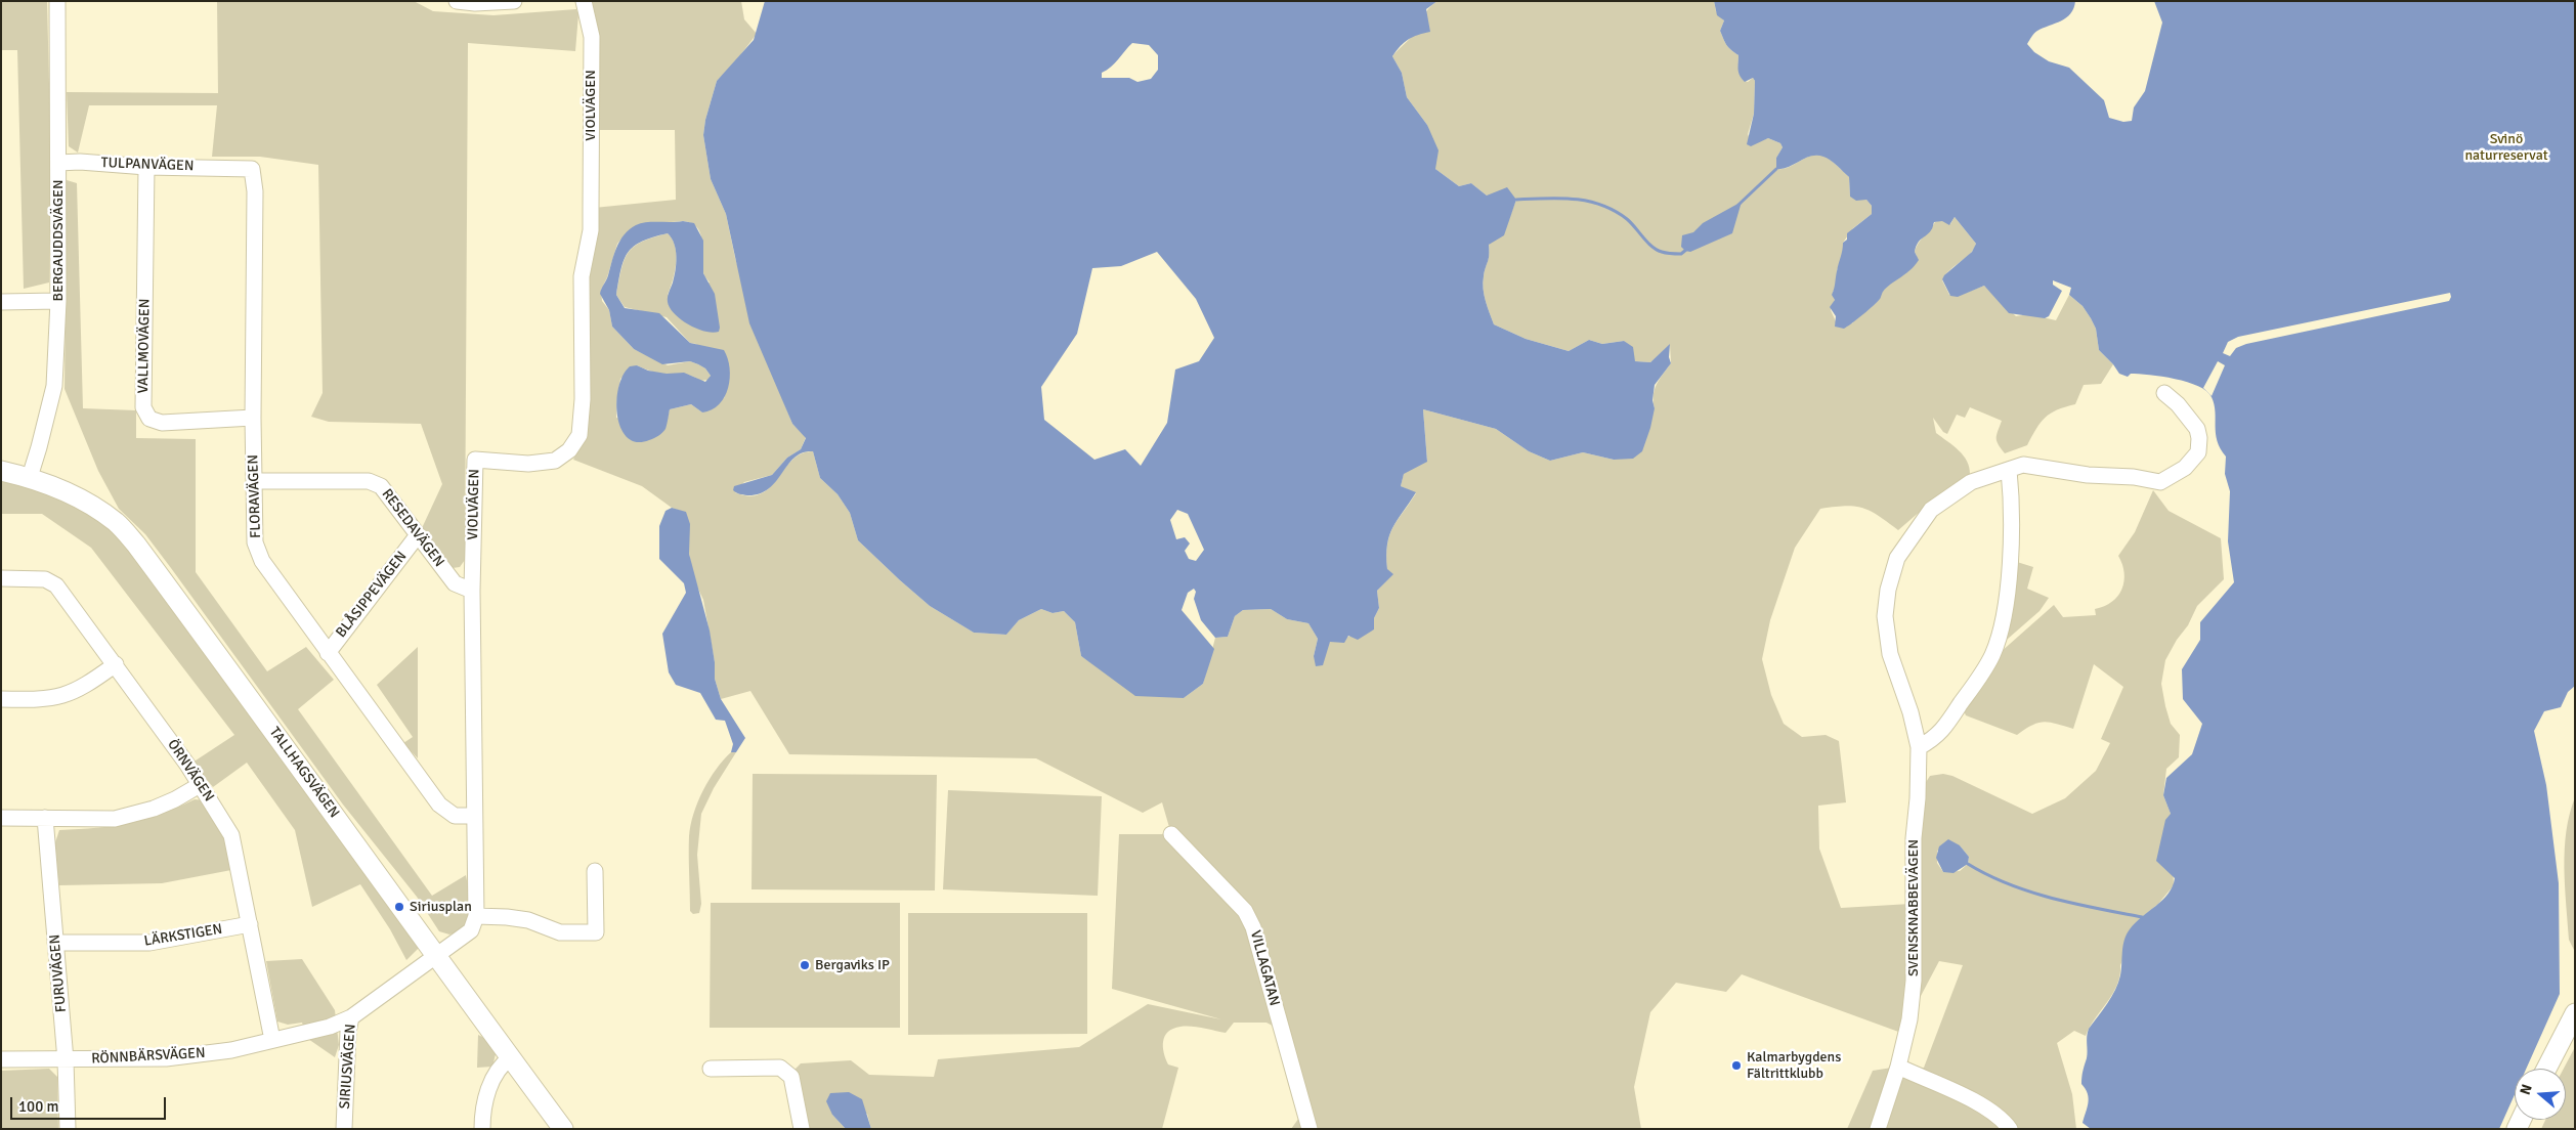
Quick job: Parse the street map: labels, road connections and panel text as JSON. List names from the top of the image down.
{
  "streets": {
    "main road": ["TALLHAGSVÄGEN"],
    "street": [
      "VIOLVÄGEN",
      "TULPANVÄGEN",
      "BERGAUDDSVÄGEN",
      "VALLMOVÄGEN",
      "FLORAVÄGEN",
      "RESEDAVÄGEN",
      "BLÅSIPPEVÄGEN",
      "ÖRNVÄGEN",
      "SVENSKNABBEVÄGEN",
      "LÄRKSTIGEN",
      "VILLAGATAN",
      "FURUVÄGEN",
      "RÖNNBÄRSVÄGEN",
      "SIRIUSVÄGEN"
    ]
  },
  "crossings": [
    ["VIOLVÄGEN", "FLORAVÄGEN"],
    ["VIOLVÄGEN", "RESEDAVÄGEN"],
    ["TULPANVÄGEN", "BERGAUDDSVÄGEN"],
    ["TULPANVÄGEN", "VALLMOVÄGEN"],
    ["TULPANVÄGEN", "FLORAVÄGEN"],
    ["BERGAUDDSVÄGEN", "TALLHAGSVÄGEN"],
    ["VALLMOVÄGEN", "FLORAVÄGEN"],
    ["FLORAVÄGEN", "RESEDAVÄGEN"],
    ["FLORAVÄGEN", "BLÅSIPPEVÄGEN"],
    ["RESEDAVÄGEN", "BLÅSIPPEVÄGEN"],
    ["ÖRNVÄGEN", "LÄRKSTIGEN"],
    ["ÖRNVÄGEN", "RÖNNBÄRSVÄGEN"],
    ["TALLHAGSVÄGEN", "SIRIUSVÄGEN"],
    ["LÄRKSTIGEN", "FURUVÄGEN"],
    ["FURUVÄGEN", "RÖNNBÄRSVÄGEN"],
    ["RÖNNBÄRSVÄGEN", "SIRIUSVÄGEN"]
  ],
  "parks": ["Svinö naturreservat"],
  "places": ["Siriusplan", "Bergaviks IP", "Kalmarbygdens Fältrittklubb"],
  "scale_bar": "100 m",
  "north": "left"
}
